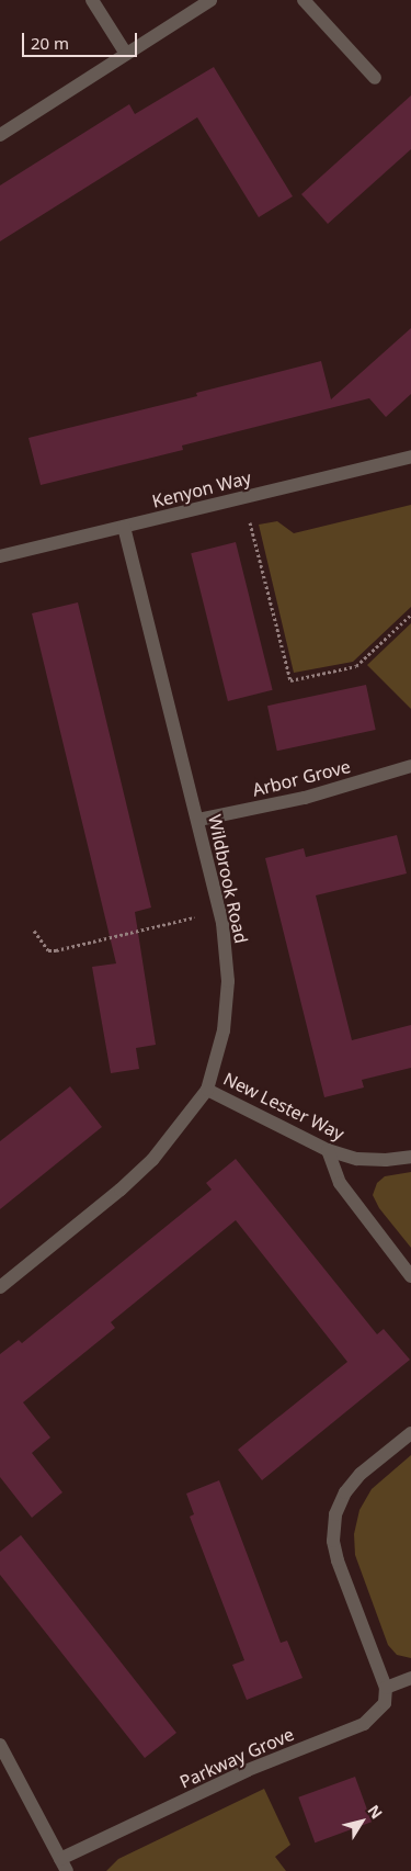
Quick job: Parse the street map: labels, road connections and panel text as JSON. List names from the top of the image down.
{
  "streets": {
    "street": [
      "Kenyon Way",
      "Arbor Grove",
      "Wildbrook Road",
      "New Lester Way",
      "Parkway Grove"
    ]
  },
  "crossings": [
    ["Kenyon Way", "Wildbrook Road"],
    ["Arbor Grove", "Wildbrook Road"],
    ["Wildbrook Road", "New Lester Way"]
  ],
  "scale_bar": "20 m",
  "north": "top right"
}
